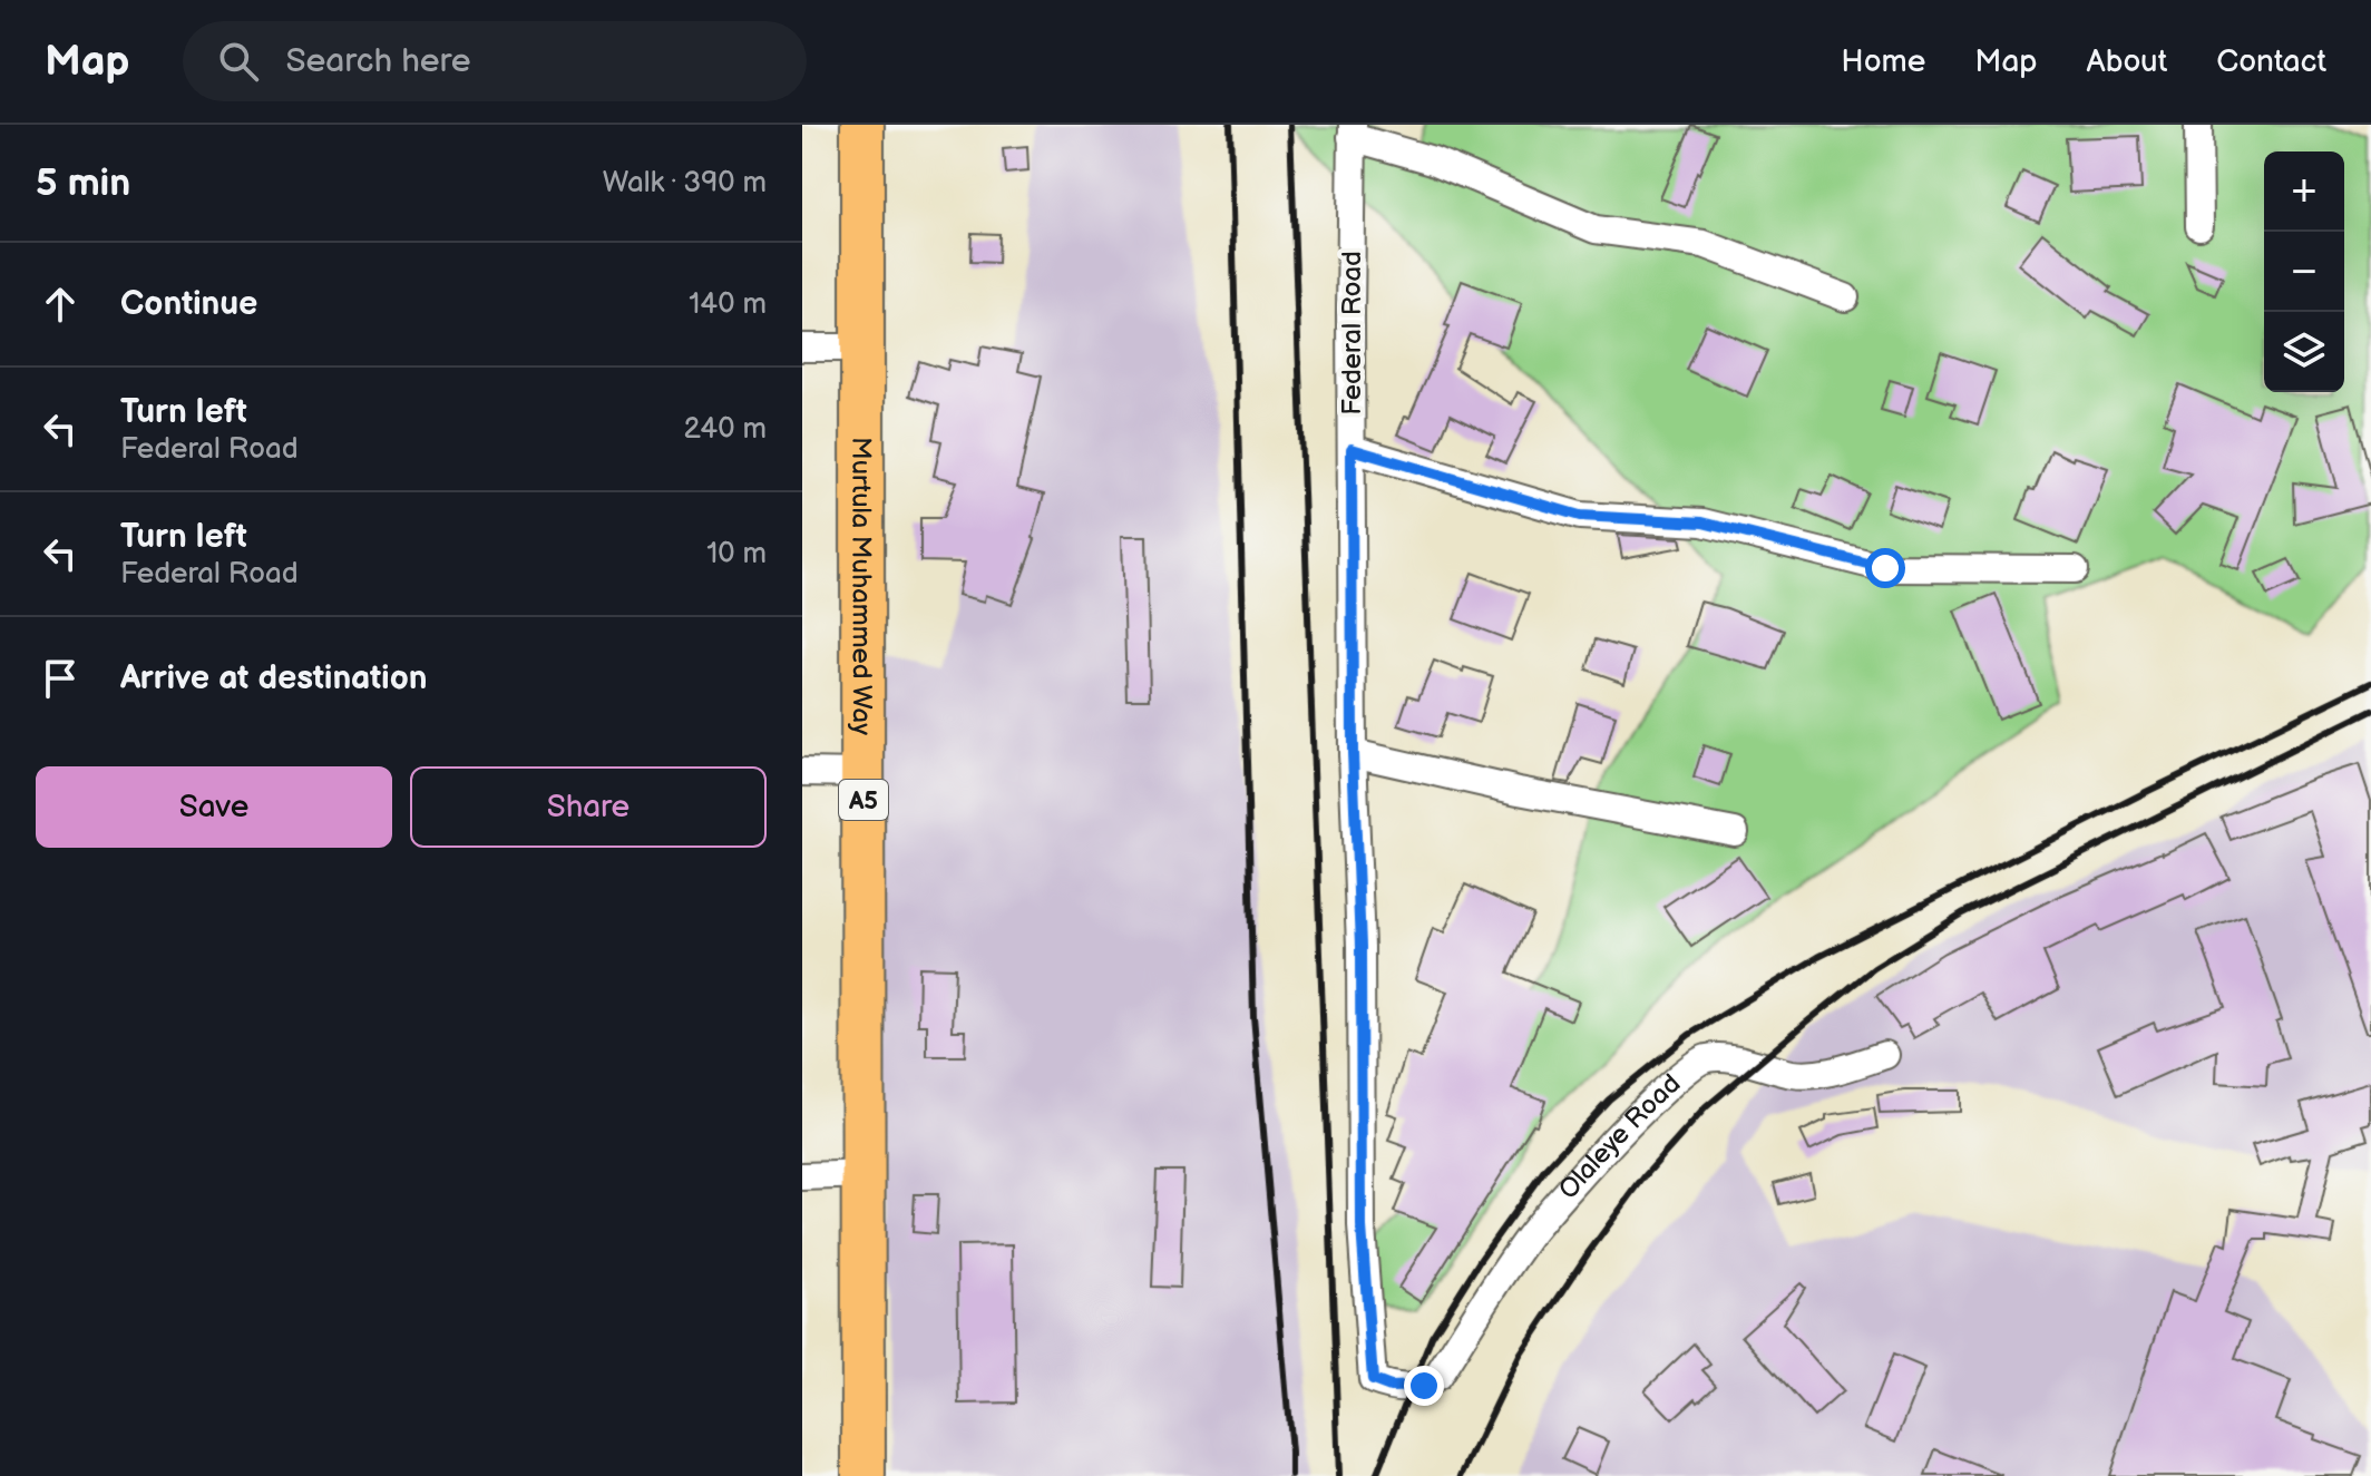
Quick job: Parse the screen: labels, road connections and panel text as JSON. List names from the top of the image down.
{
  "streets": {
    "main road": ["Murtula Muhammed Way", "A5"],
    "street": ["Federal Road", "Olaleye Road"]
  },
  "crossings": [
    ["Federal Road", "Olaleye Road"]
  ],
  "page": {
    "header": "Map",
    "search": "Search here",
    "nav": [
      "Home",
      "Map",
      "About",
      "Contact"
    ],
    "heading": ["5 min", "Walk · 390 m"],
    "map_buttons": ["+", "−"],
    "list": [
      ["Continue", "140 m"],
      ["Turn left", "Federal Road", "240 m"],
      ["Turn left", "Federal Road", "10 m"],
      "Arrive at destination"
    ],
    "buttons": ["Save", "Share"]
  }
}
